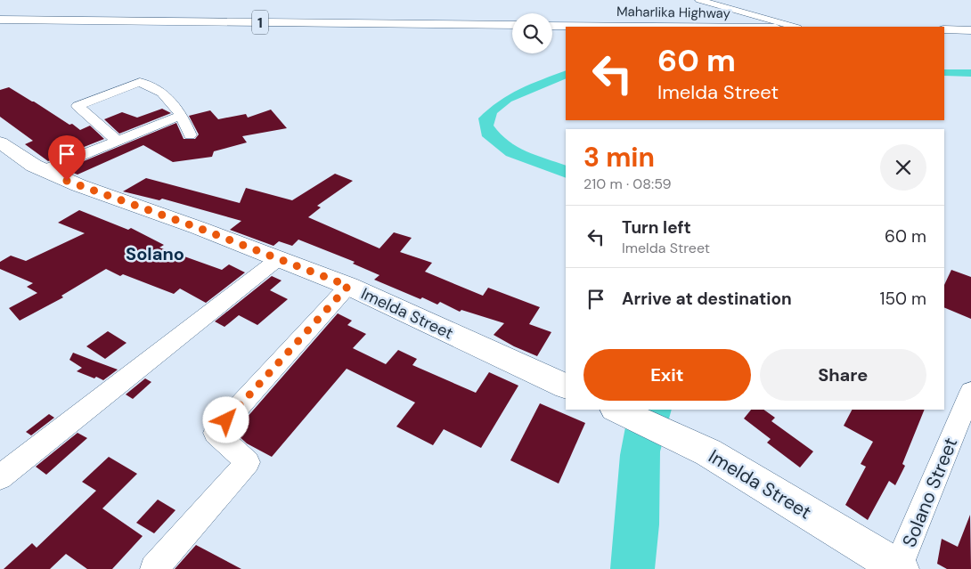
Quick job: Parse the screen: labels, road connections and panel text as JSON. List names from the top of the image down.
{
  "streets": {
    "main road": ["Maharlika Highway", "1", "Imelda Street"],
    "street": ["Solano Street"]
  },
  "crossings": [
    ["Imelda Street", "Solano Street"]
  ],
  "districts": ["Solano"],
  "page": {
    "turn": ["60 m", "Imelda Street"],
    "heading": ["3 min", "210 m · 08:59"],
    "list": [
      {
        "name": "Turn left",
        "note": "Imelda Street",
        "value": "60 m"
      },
      {
        "name": "Arrive at destination",
        "value": "150 m"
      }
    ],
    "buttons": ["Exit", "Share"]
  }
}
